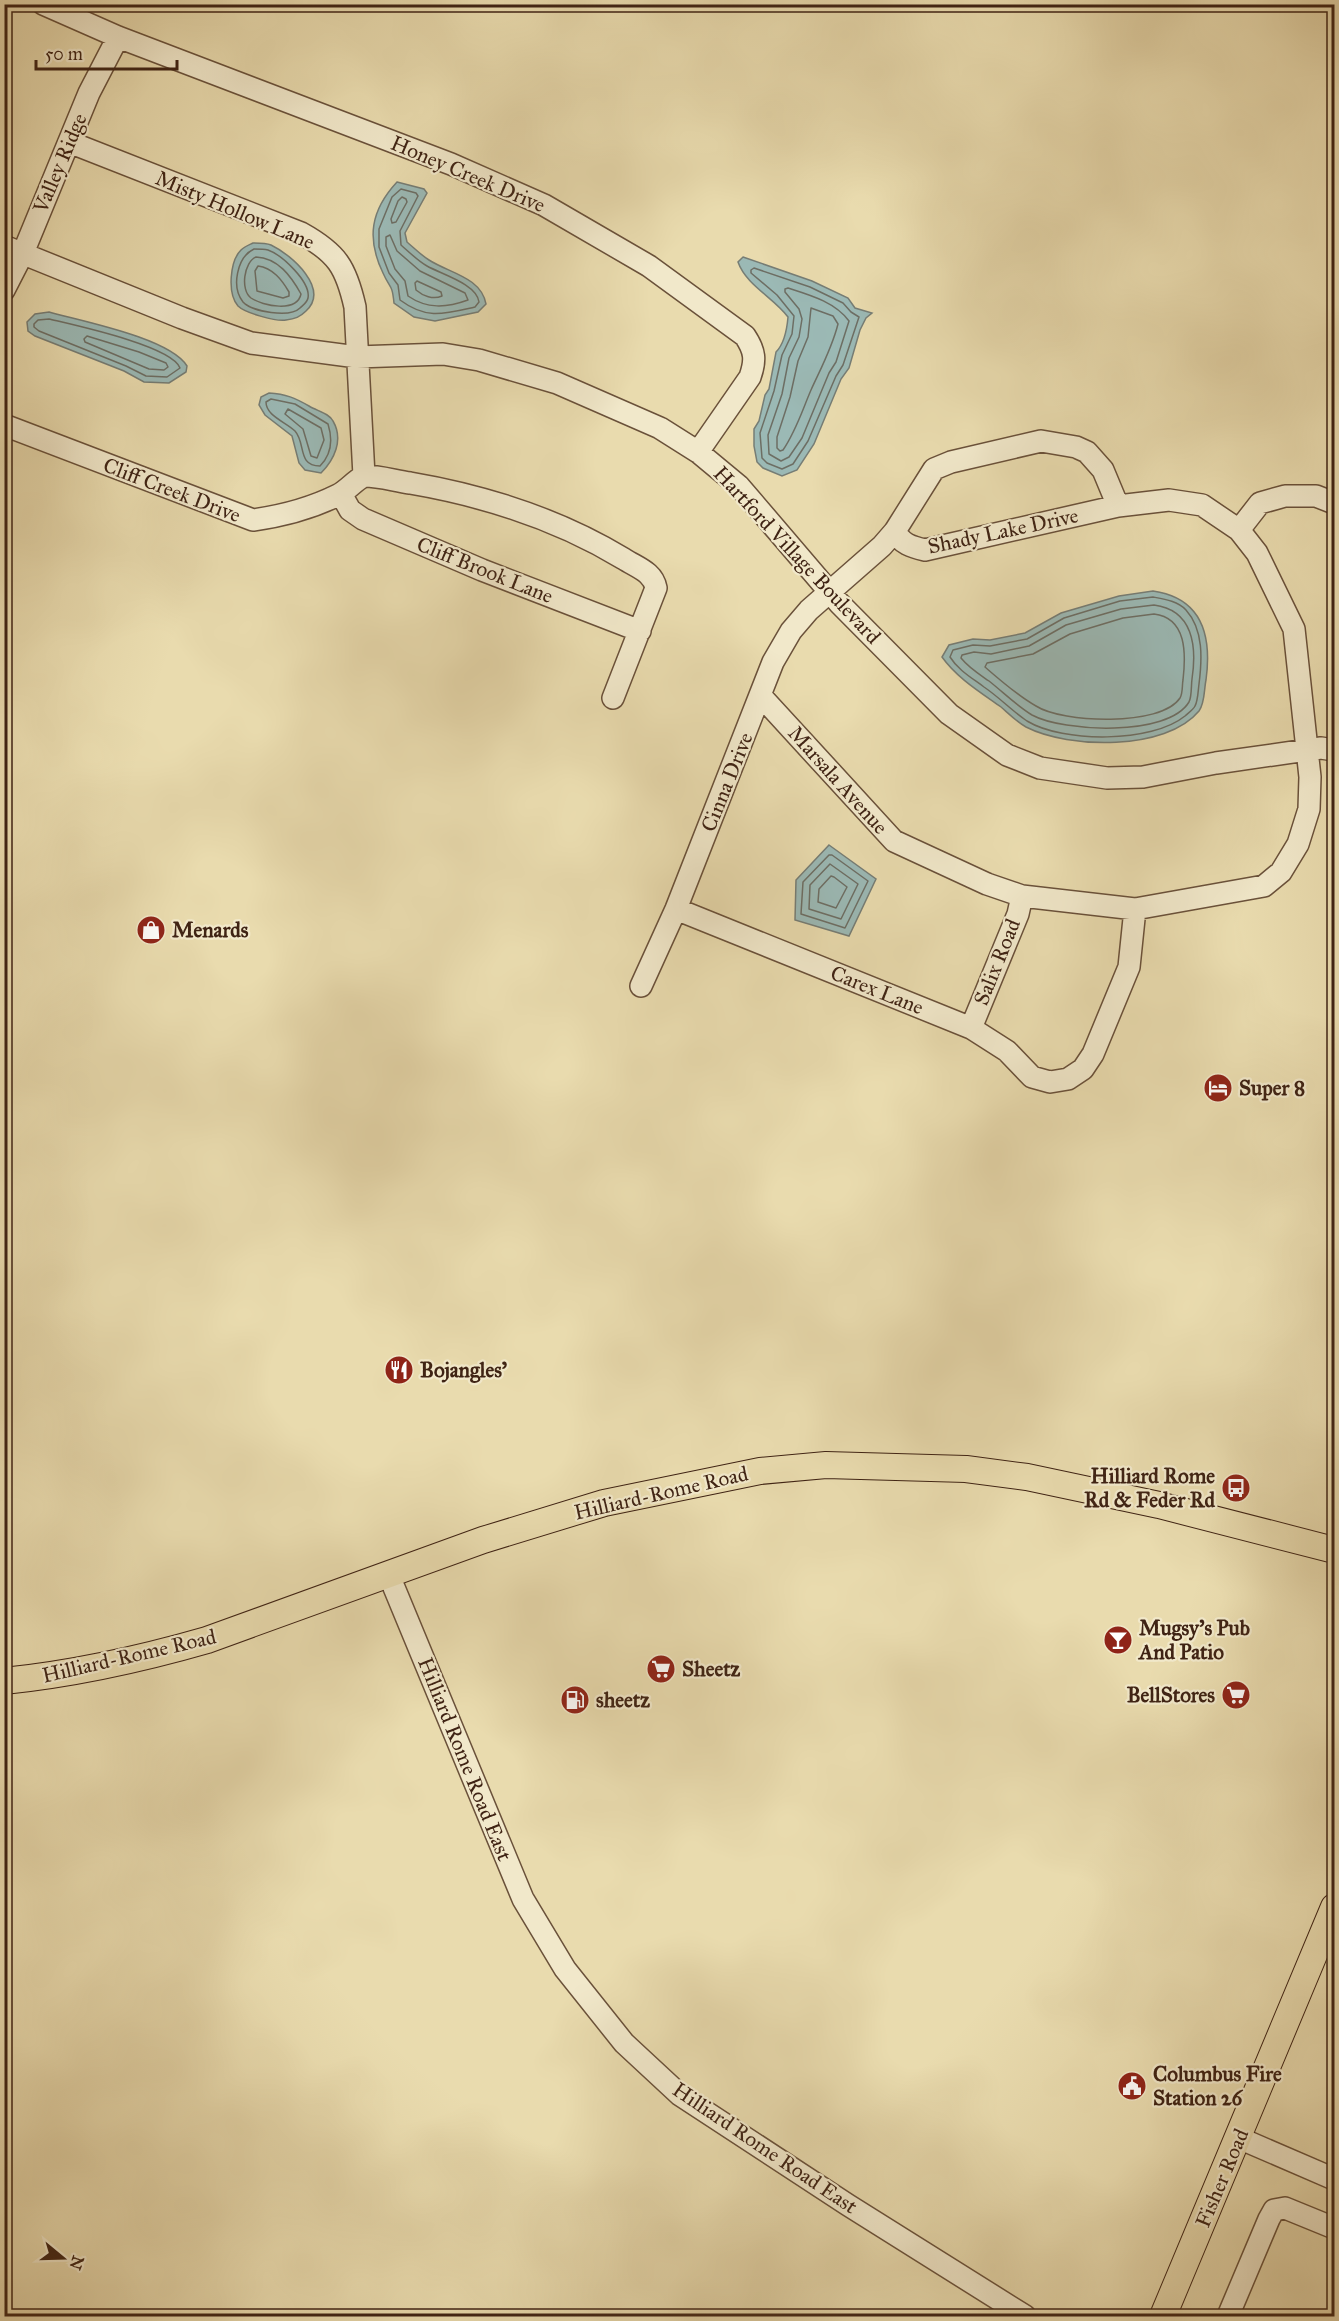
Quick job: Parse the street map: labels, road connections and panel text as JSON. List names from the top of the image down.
{
  "streets": {
    "main road": ["Hilliard-Rome Road", "Fisher Road"],
    "street": [
      "Valley Ridge",
      "Honey Creek Drive",
      "Misty Hollow Lane",
      "Cliff Creek Drive",
      "Shady Lake Drive",
      "Hartford Village Boulevard",
      "Cliff Brook Lane",
      "Marsala Avenue",
      "Cinna Drive",
      "Salix Road",
      "Carex Lane",
      "Hilliard Rome Road East"
    ]
  },
  "crossings": [
    ["Valley Ridge", "Honey Creek Drive"],
    ["Valley Ridge", "Misty Hollow Lane"],
    ["Valley Ridge", "Hartford Village Boulevard"],
    ["Honey Creek Drive", "Hartford Village Boulevard"],
    ["Misty Hollow Lane", "Cliff Creek Drive"],
    ["Misty Hollow Lane", "Hartford Village Boulevard"],
    ["Cliff Creek Drive", "Cliff Brook Lane"],
    ["Shady Lake Drive", "Hartford Village Boulevard"],
    ["Shady Lake Drive", "Marsala Avenue"],
    ["Shady Lake Drive", "Cinna Drive"],
    ["Hartford Village Boulevard", "Marsala Avenue"],
    ["Hartford Village Boulevard", "Cinna Drive"],
    ["Marsala Avenue", "Cinna Drive"],
    ["Marsala Avenue", "Salix Road"],
    ["Marsala Avenue", "Carex Lane"],
    ["Cinna Drive", "Carex Lane"],
    ["Salix Road", "Carex Lane"],
    ["Hilliard-Rome Road", "Hilliard Rome Road East"]
  ],
  "places": {
    "shop": ["Menards"],
    "hotel": ["Super 8"],
    "restaurant": ["Bojangles'"],
    "bus stop": ["Hilliard Rome Rd & Feder Rd"],
    "bar": ["Mugsy's Pub And Patio"],
    "supermarket": ["Sheetz", "BellStores"],
    "fuel station": ["sheetz"],
    "public building": ["Columbus Fire Station 26"]
  },
  "scale_bar": "50 m",
  "north": "right"
}
